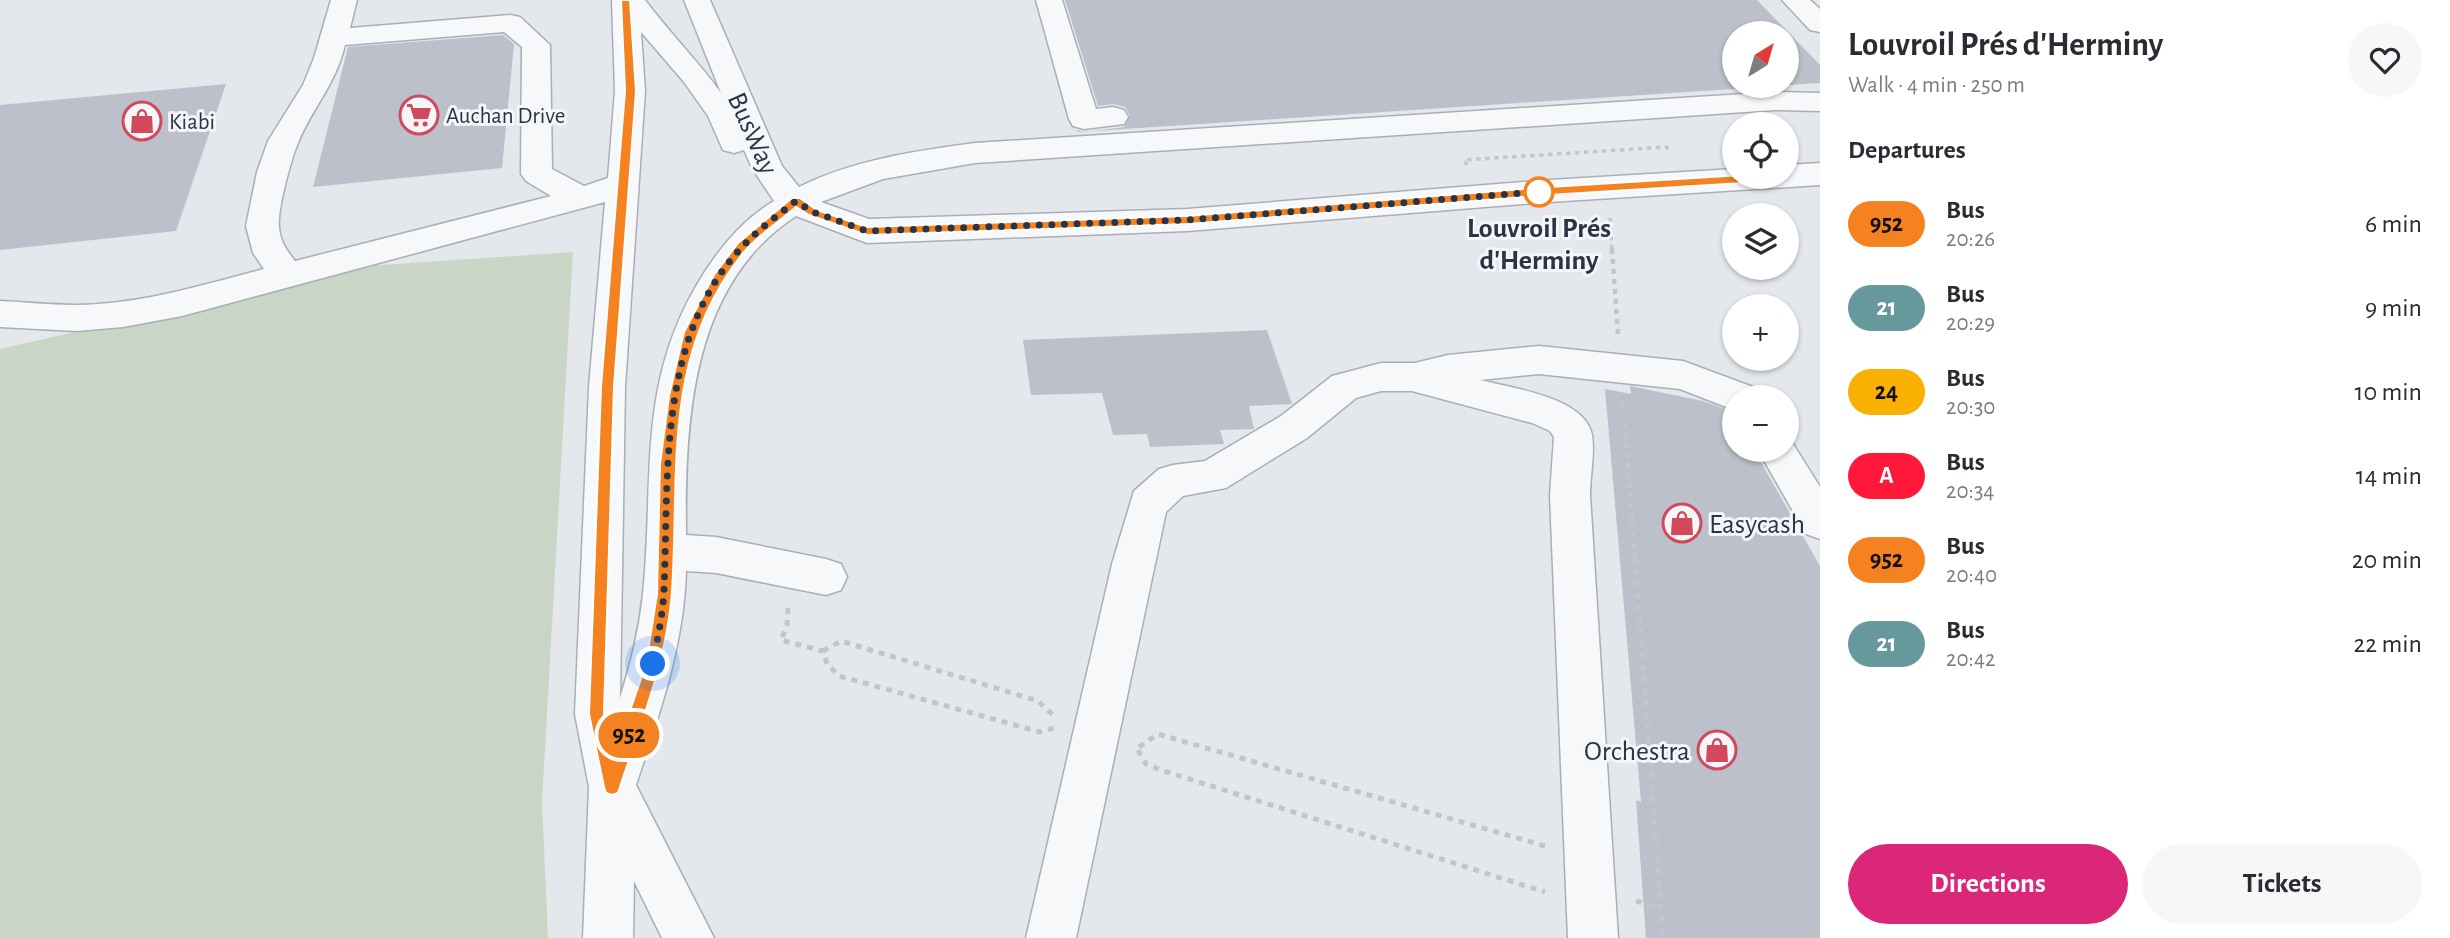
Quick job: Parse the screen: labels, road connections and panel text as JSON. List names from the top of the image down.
{
  "streets": {
    "street": ["BusWay"]
  },
  "places": {
    "supermarket": ["Auchan Drive"],
    "shop": ["Kiabi", "Easycash", "Orchestra"],
    "other": ["Louvroil Prés d'Herminy"]
  },
  "lines": ["bus line 952"],
  "north": "top right",
  "page": {
    "on_map": "952",
    "heading": [
      ["Louvroil Prés d'Herminy", "Walk · 4 min · 250 m"],
      "Departures"
    ],
    "map_buttons": ["+", "−"],
    "list": [
      {
        "mark": "952",
        "name": "Bus",
        "note": "20:26",
        "value": "6 min"
      },
      {
        "mark": "21",
        "name": "Bus",
        "note": "20:29",
        "value": "9 min"
      },
      {
        "mark": "24",
        "name": "Bus",
        "note": "20:30",
        "value": "10 min"
      },
      {
        "mark": "A",
        "name": "Bus",
        "note": "20:34",
        "value": "14 min"
      },
      {
        "mark": "952",
        "name": "Bus",
        "note": "20:40",
        "value": "20 min"
      },
      {
        "mark": "21",
        "name": "Bus",
        "note": "20:42",
        "value": "22 min"
      }
    ],
    "buttons": ["Directions", "Tickets"]
  }
}
